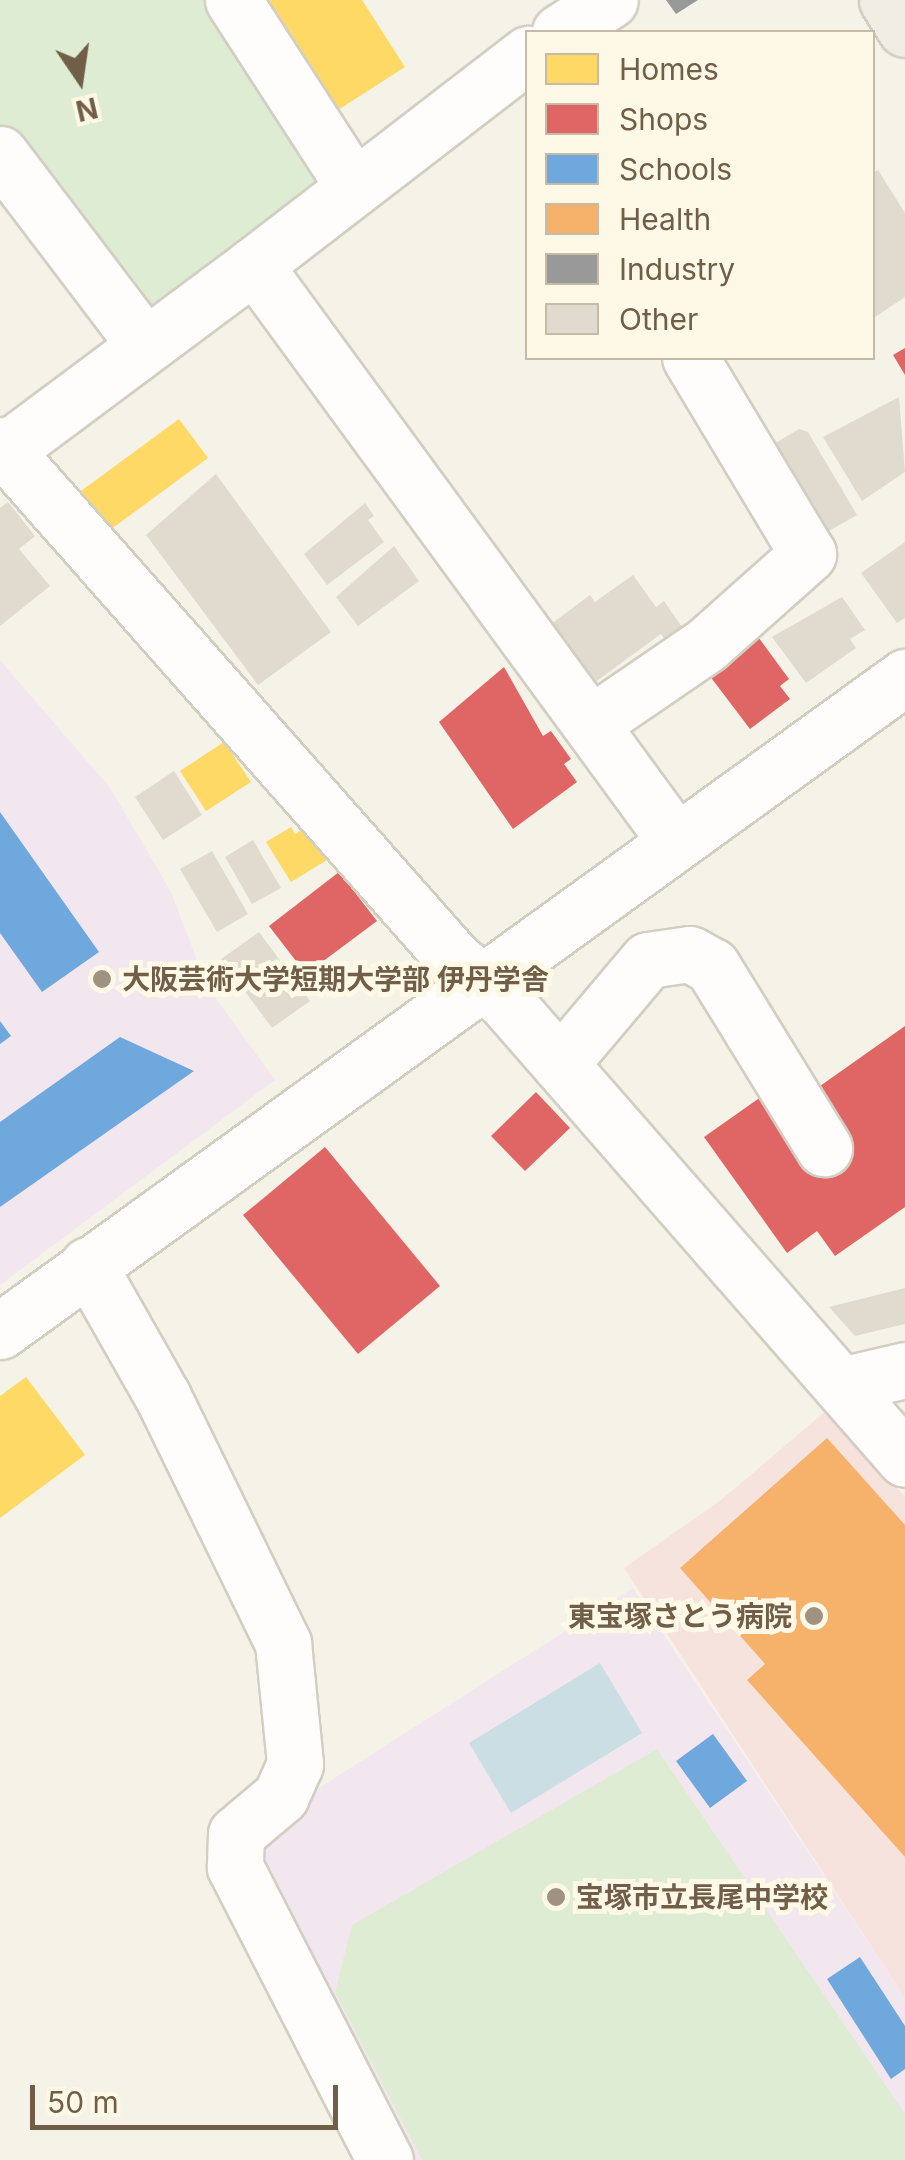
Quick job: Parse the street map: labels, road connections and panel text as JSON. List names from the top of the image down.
{
  "places": ["大阪芸術大学短期大学部 伊丹学舎", "東宝塚さとう病院", "宝塚市立長尾中学校"],
  "legend": [
    "Homes",
    "Shops",
    "Schools",
    "Health",
    "Industry",
    "Other"
  ],
  "scale_bar": "50 m",
  "north": "bottom"
}
